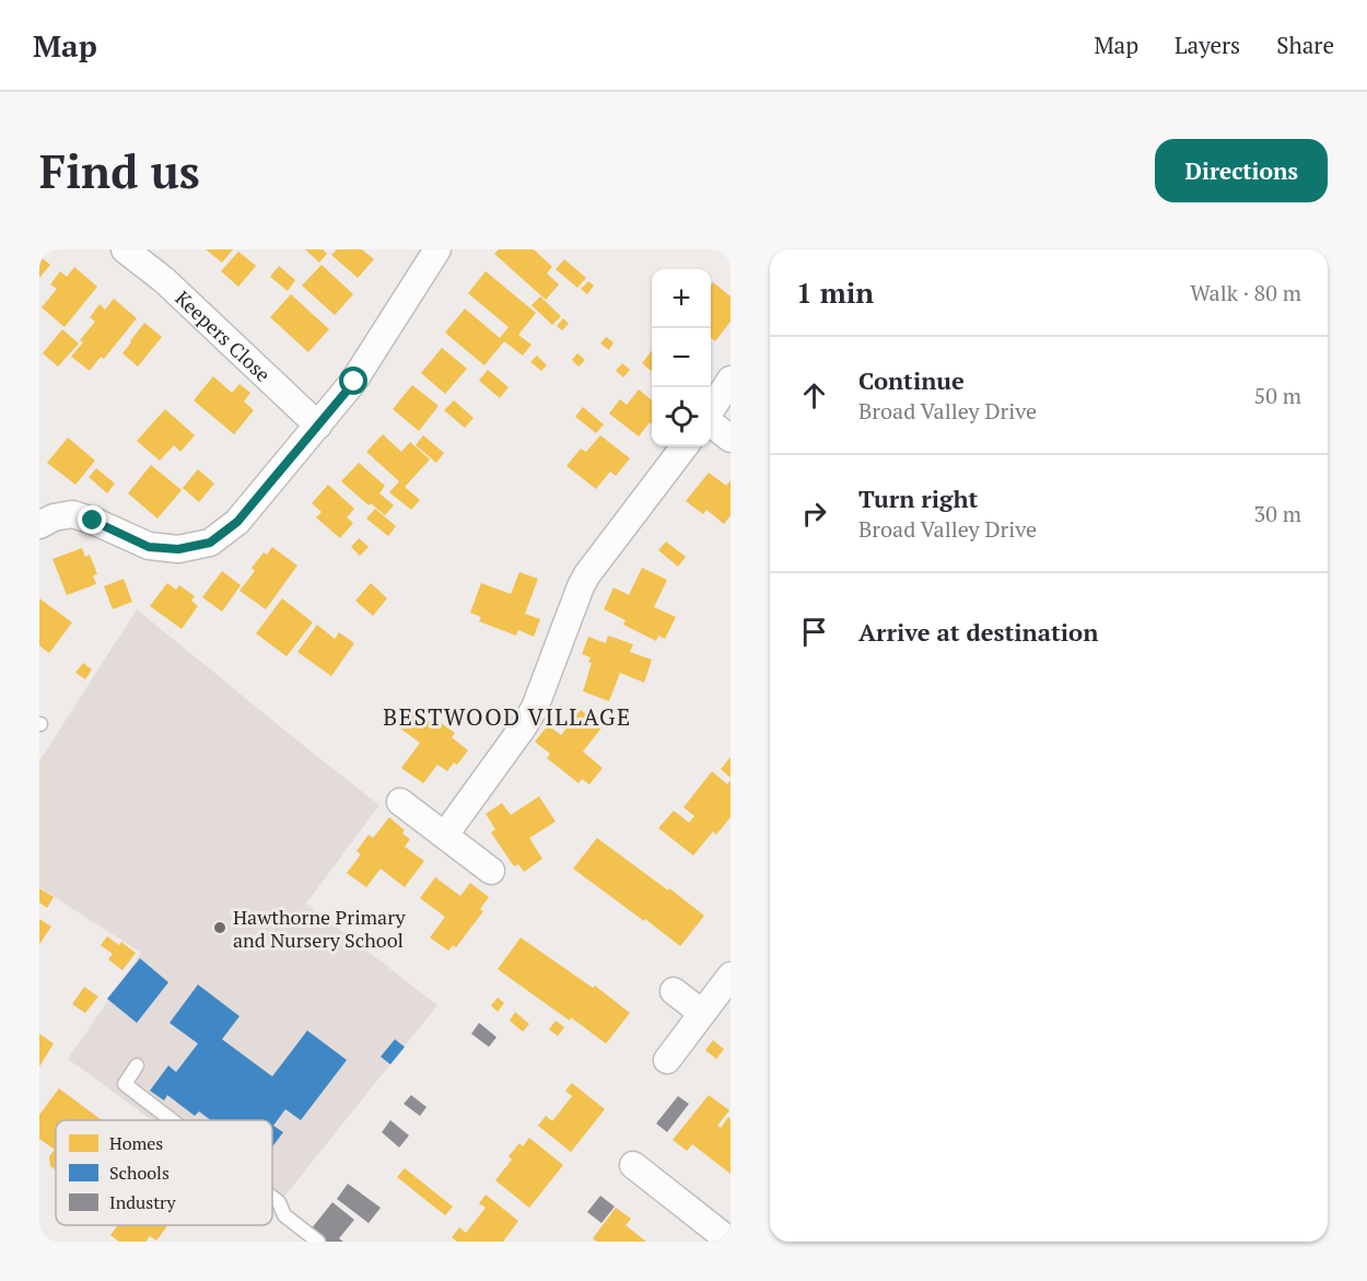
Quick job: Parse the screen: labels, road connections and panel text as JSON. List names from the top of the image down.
{
  "streets": {
    "street": ["Keepers Close"]
  },
  "districts": ["BESTWOOD VILLAGE"],
  "places": ["Hawthorne Primary and Nursery School"],
  "legend": ["Homes", "Schools", "Industry"],
  "page": {
    "header": "Map",
    "nav": ["Map", "Layers", "Share"],
    "buttons": "Directions",
    "title": "Find us",
    "heading": ["1 min", "Walk · 80 m"],
    "map_buttons": ["+", "−"],
    "list": [
      ["Continue", "Broad Valley Drive", "50 m"],
      ["Turn right", "Broad Valley Drive", "30 m"],
      "Arrive at destination"
    ]
  }
}
